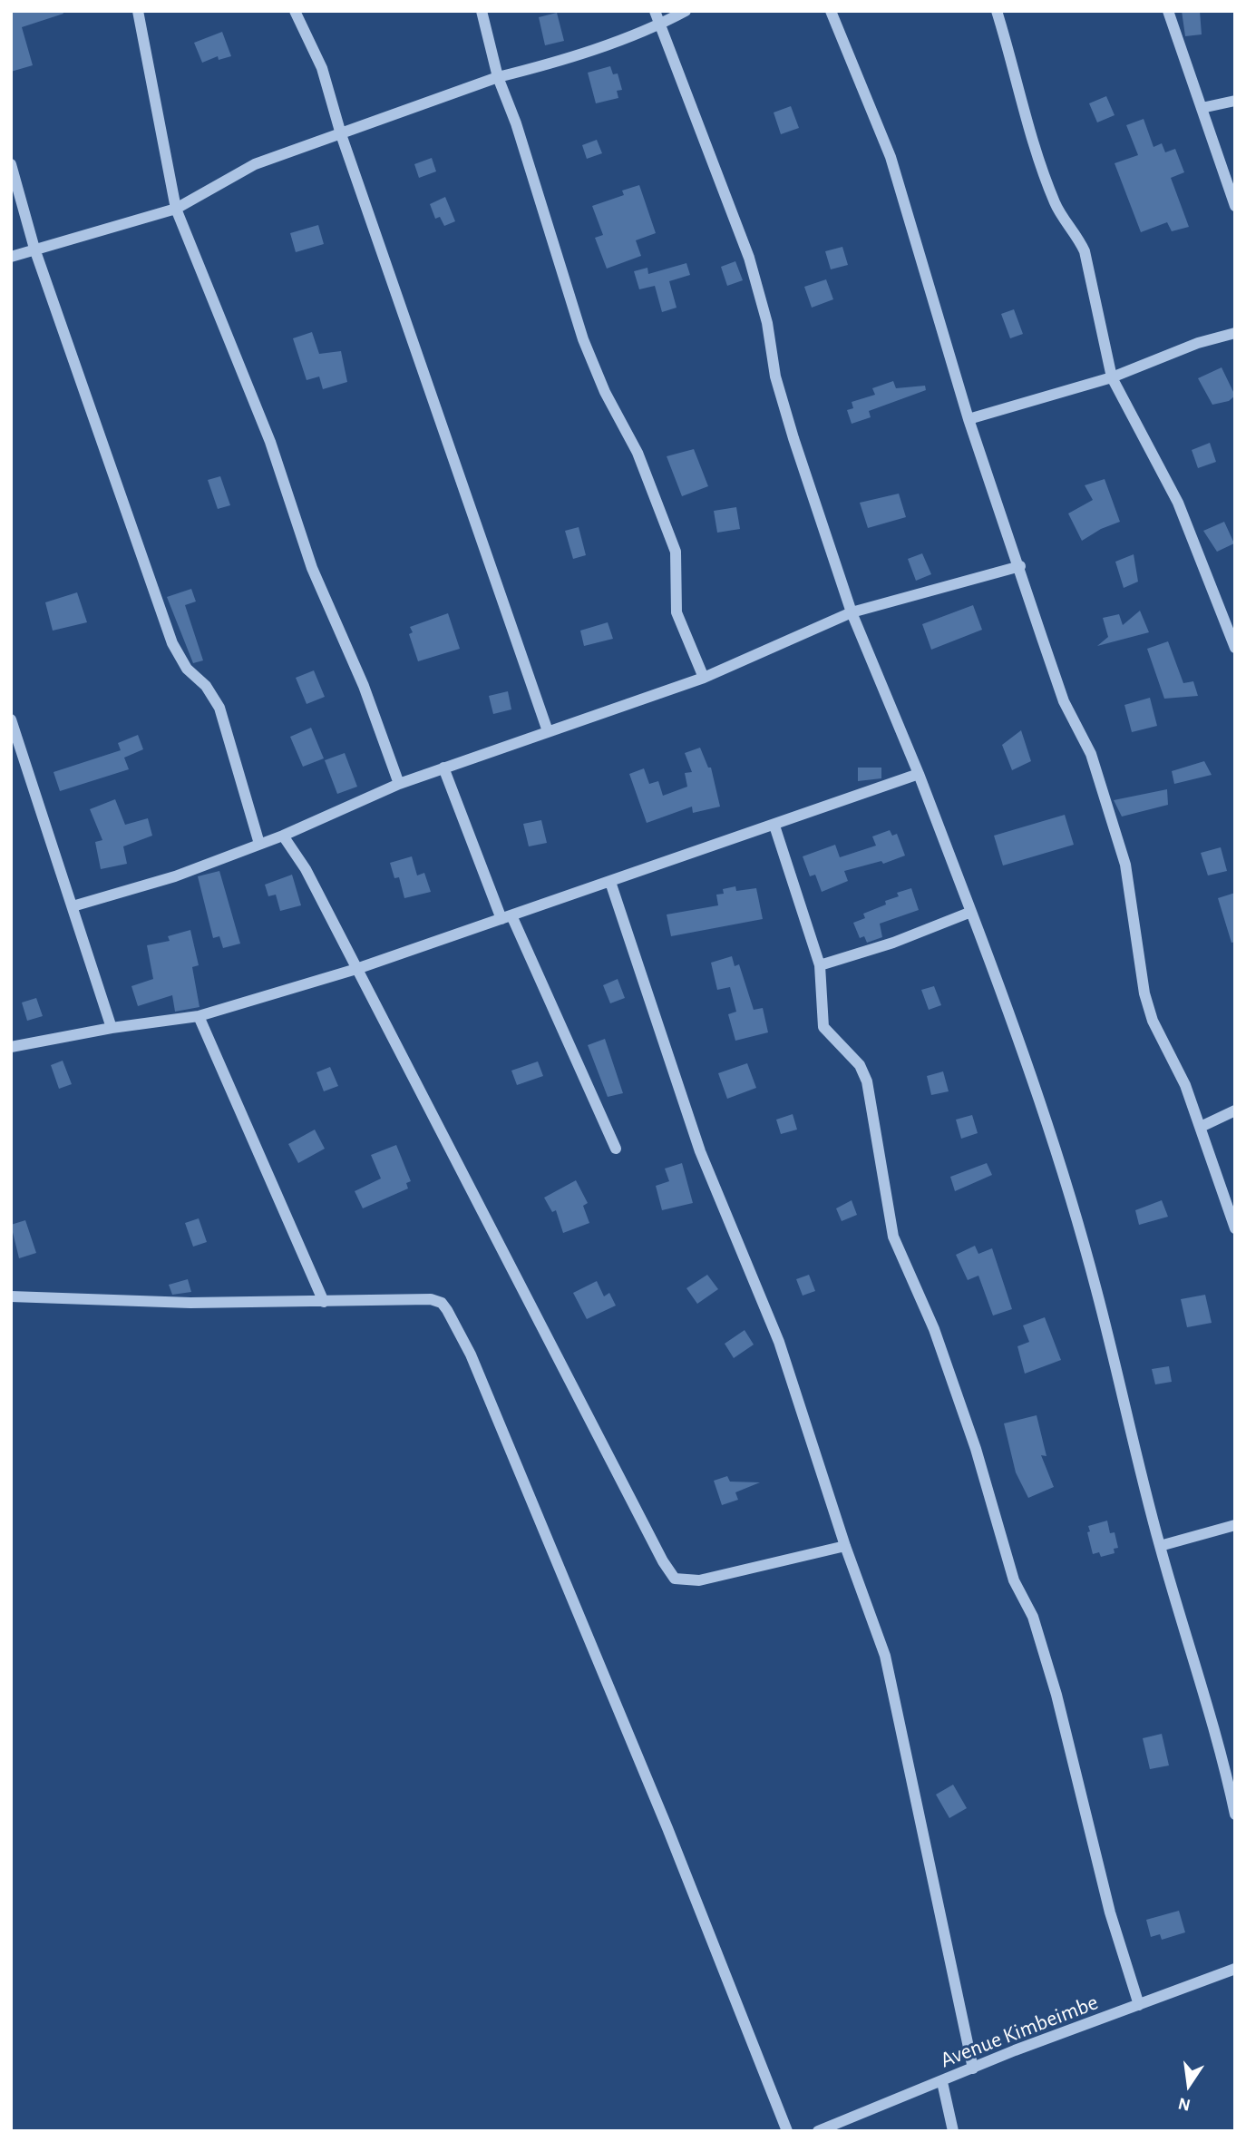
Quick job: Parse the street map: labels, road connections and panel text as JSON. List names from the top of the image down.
{
  "streets": {
    "street": ["Avenue Kimbeimbe"]
  },
  "north": "bottom"
}
